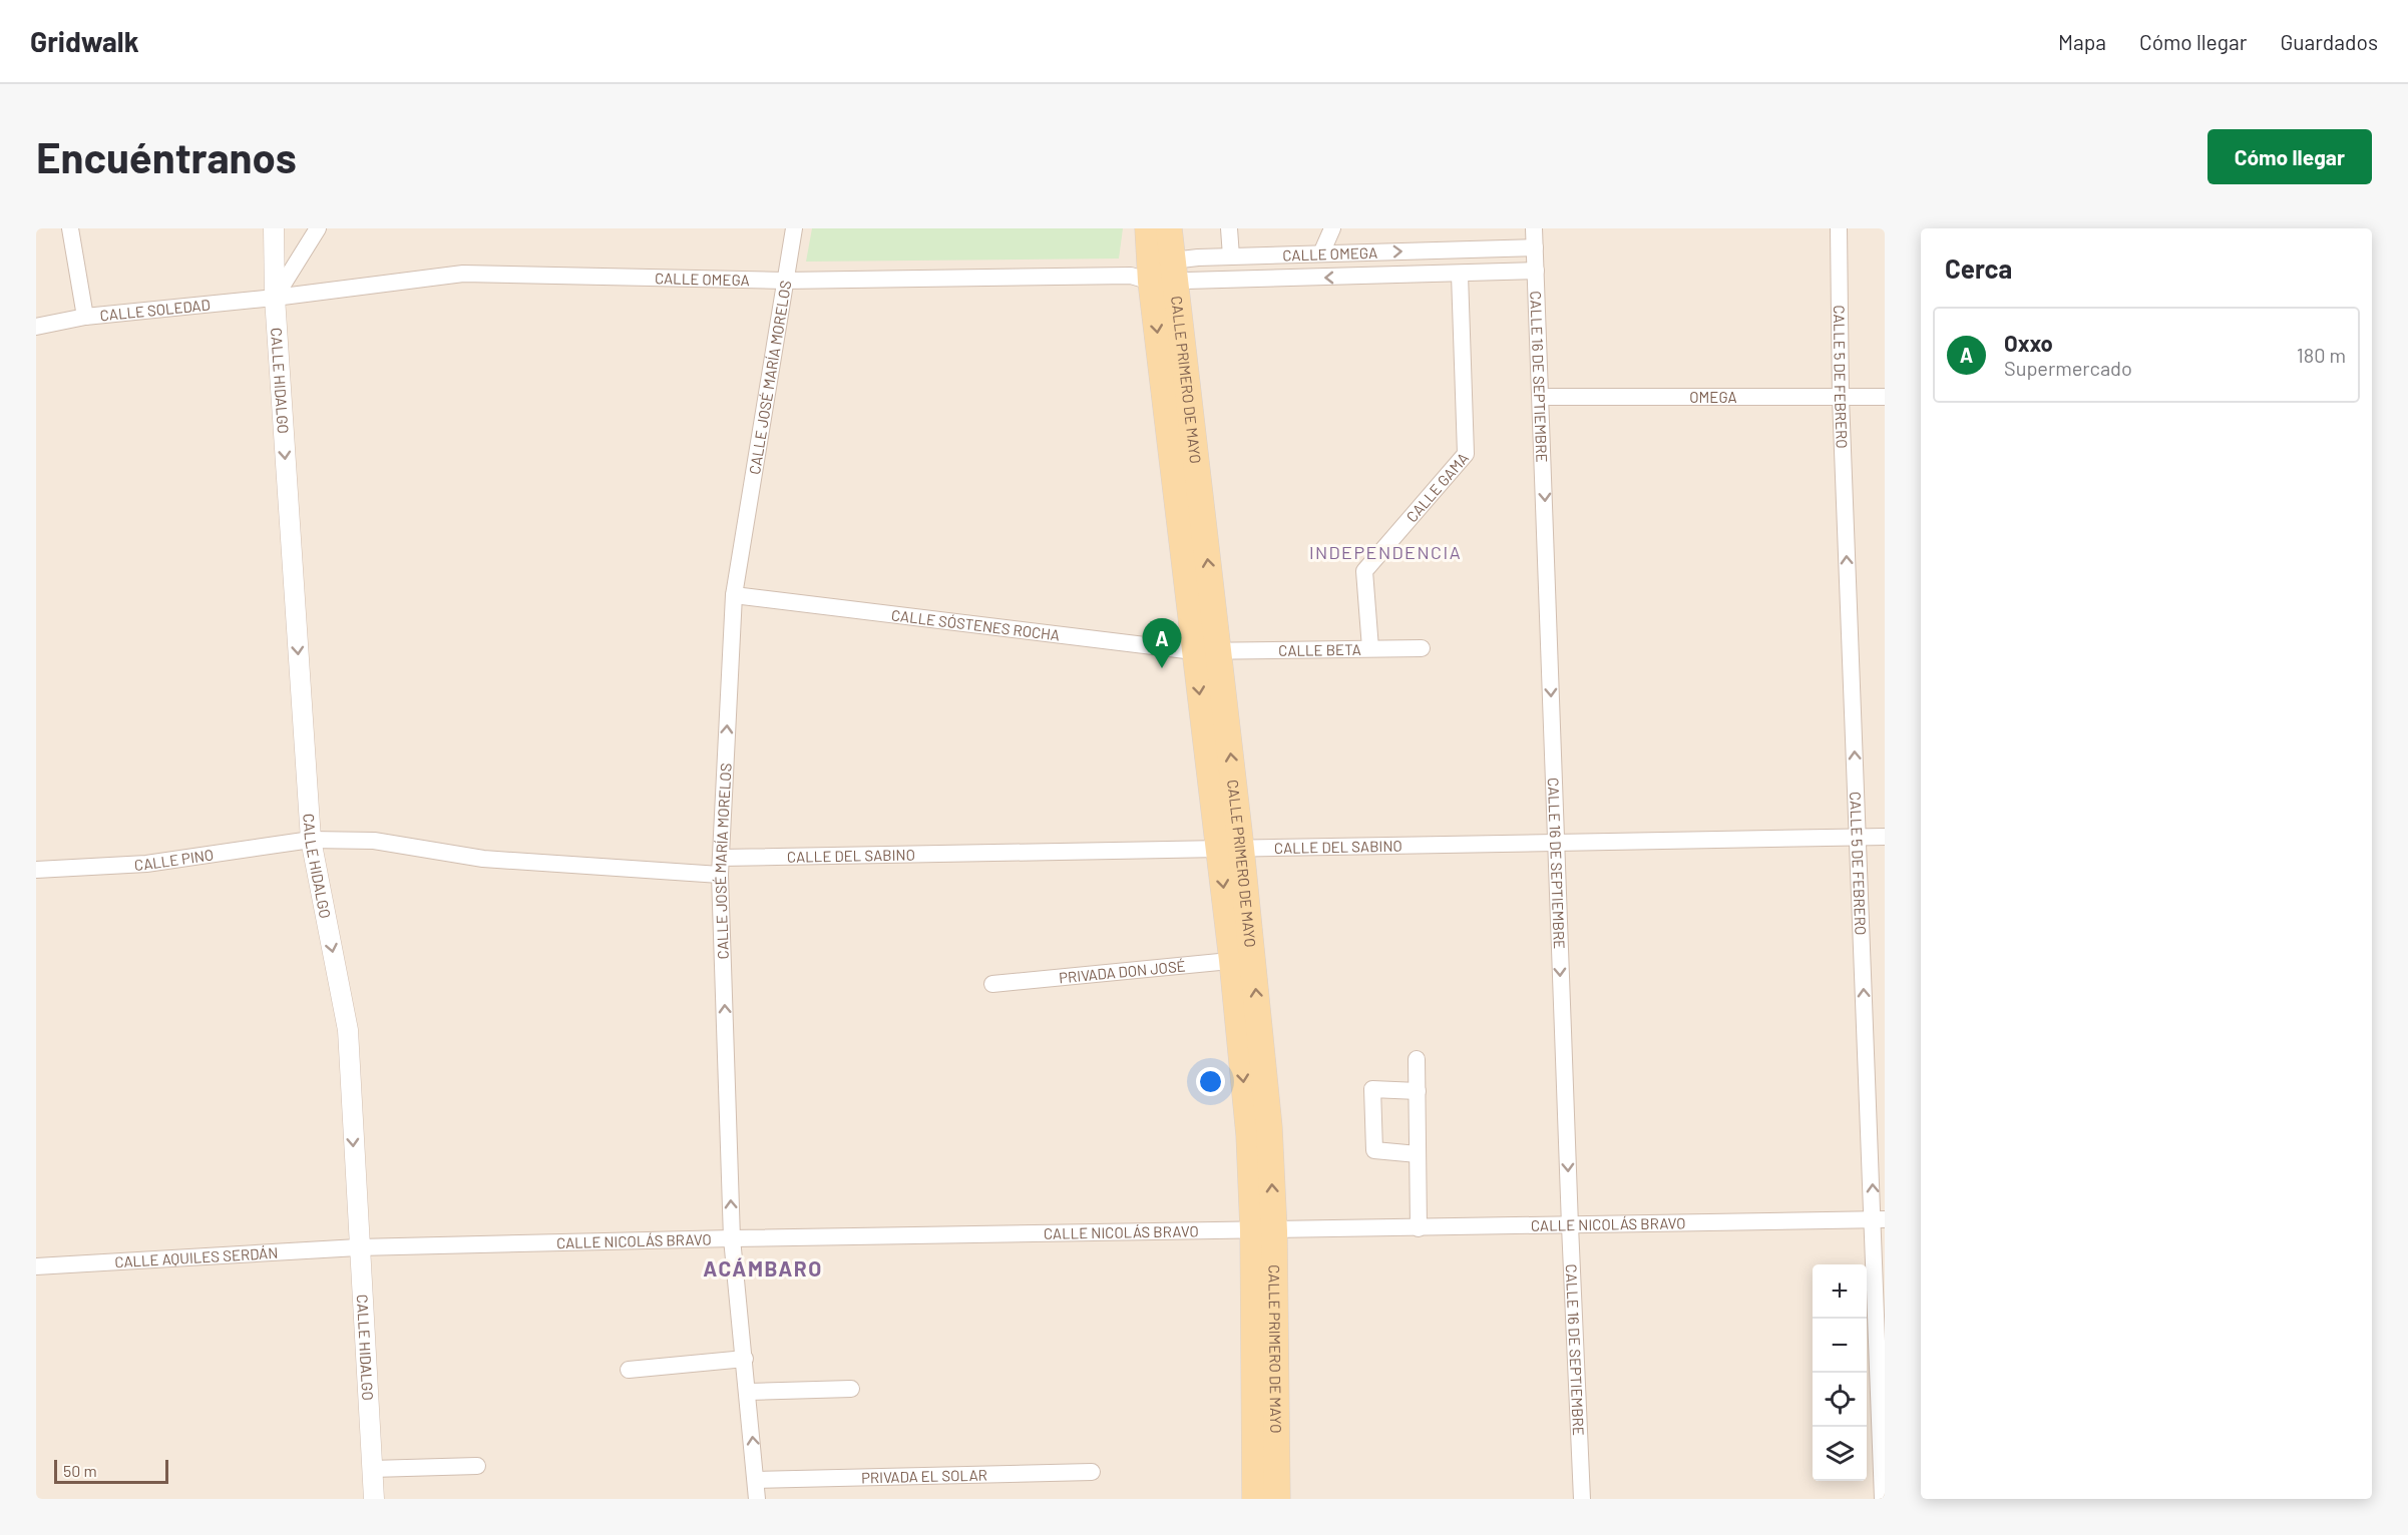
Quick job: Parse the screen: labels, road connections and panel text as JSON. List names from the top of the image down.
{
  "streets": {
    "main road": ["CALLE PRIMERO DE MAYO"],
    "street": [
      "CALLE OMEGA",
      "CALLE SOLEDAD",
      "CALLE 16 DE SEPTIEMBRE",
      "CALLE 5 DE FEBRERO",
      "CALLE JOSÉ MARÍA MORELOS",
      "CALLE HIDALGO",
      "OMEGA",
      "CALLE GAMA",
      "CALLE SÓSTENES ROCHA",
      "CALLE BETA",
      "CALLE DEL SABINO",
      "CALLE PINO",
      "PRIVADA DON JOSÉ",
      "CALLE NICOLÁS BRAVO",
      "CALLE AQUILES SERDÁN",
      "PRIVADA EL SOLAR"
    ]
  },
  "crossings": [
    ["CALLE OMEGA", "CALLE SOLEDAD"],
    ["CALLE OMEGA", "CALLE 16 DE SEPTIEMBRE"],
    ["CALLE OMEGA", "CALLE JOSÉ MARÍA MORELOS"],
    ["CALLE OMEGA", "CALLE PRIMERO DE MAYO"],
    ["CALLE OMEGA", "CALLE HIDALGO"],
    ["CALLE OMEGA", "CALLE GAMA"],
    ["CALLE SOLEDAD", "CALLE HIDALGO"],
    ["CALLE 16 DE SEPTIEMBRE", "OMEGA"],
    ["CALLE 16 DE SEPTIEMBRE", "CALLE DEL SABINO"],
    ["CALLE 16 DE SEPTIEMBRE", "CALLE NICOLÁS BRAVO"],
    ["CALLE 5 DE FEBRERO", "OMEGA"],
    ["CALLE 5 DE FEBRERO", "CALLE DEL SABINO"],
    ["CALLE 5 DE FEBRERO", "CALLE NICOLÁS BRAVO"],
    ["CALLE JOSÉ MARÍA MORELOS", "CALLE SÓSTENES ROCHA"],
    ["CALLE JOSÉ MARÍA MORELOS", "CALLE DEL SABINO"],
    ["CALLE JOSÉ MARÍA MORELOS", "CALLE NICOLÁS BRAVO"],
    ["CALLE JOSÉ MARÍA MORELOS", "PRIVADA EL SOLAR"],
    ["CALLE PRIMERO DE MAYO", "CALLE SÓSTENES ROCHA"],
    ["CALLE PRIMERO DE MAYO", "CALLE BETA"],
    ["CALLE PRIMERO DE MAYO", "CALLE DEL SABINO"],
    ["CALLE PRIMERO DE MAYO", "PRIVADA DON JOSÉ"],
    ["CALLE PRIMERO DE MAYO", "CALLE NICOLÁS BRAVO"],
    ["CALLE HIDALGO", "CALLE DEL SABINO"],
    ["CALLE HIDALGO", "CALLE PINO"],
    ["CALLE HIDALGO", "CALLE NICOLÁS BRAVO"],
    ["CALLE HIDALGO", "CALLE AQUILES SERDÁN"],
    ["CALLE GAMA", "CALLE BETA"],
    ["CALLE SÓSTENES ROCHA", "CALLE BETA"],
    ["CALLE DEL SABINO", "CALLE PINO"],
    ["CALLE NICOLÁS BRAVO", "CALLE AQUILES SERDÁN"]
  ],
  "one_way": [
    "CALLE 16 DE SEPTIEMBRE",
    "CALLE 5 DE FEBRERO",
    "CALLE JOSÉ MARÍA MORELOS",
    "CALLE HIDALGO"
  ],
  "districts": ["INDEPENDENCIA", "ACÁMBARO"],
  "scale_bar": "50 m",
  "page": {
    "header": "Gridwalk",
    "nav": ["Mapa", "Cómo llegar", "Guardados"],
    "buttons": "Cómo llegar",
    "title": "Encuéntranos",
    "heading": "Cerca",
    "list": [
      {
        "mark": "A",
        "name": "Oxxo",
        "note": "Supermercado",
        "value": "180 m"
      }
    ],
    "pins": "A",
    "map_buttons": ["+", "−"],
    "scale": "50 m"
  }
}
